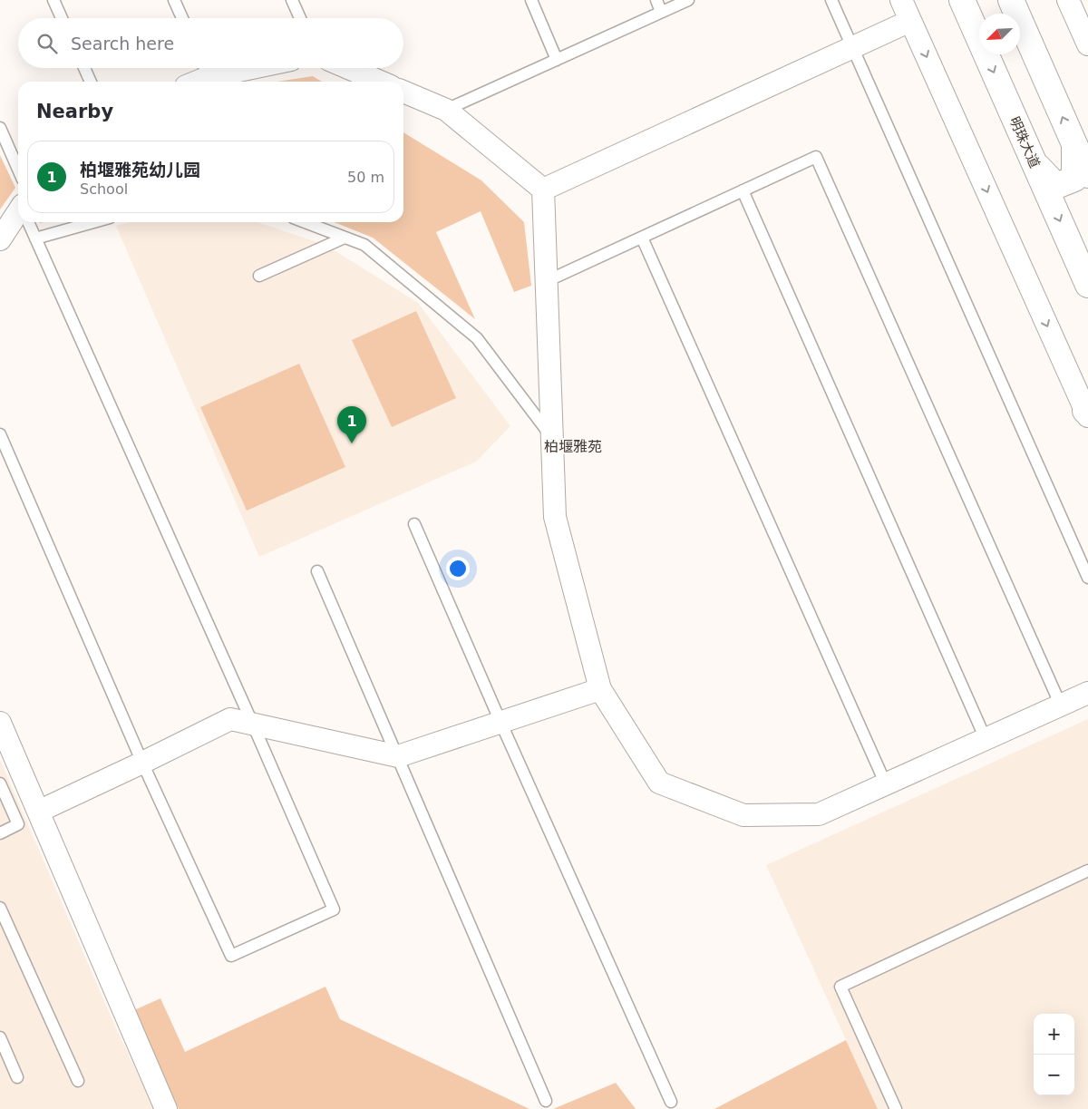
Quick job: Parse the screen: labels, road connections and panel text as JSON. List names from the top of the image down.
{
  "streets": {
    "main road": ["明珠大道"]
  },
  "districts": ["柏堰雅苑"],
  "north": "bottom left",
  "page": {
    "search": "Search here",
    "heading": "Nearby",
    "list": [
      {
        "mark": "1",
        "name": "柏堰雅苑幼儿园",
        "note": "School",
        "value": "50 m"
      }
    ],
    "pins": "1",
    "map_buttons": ["+", "−"]
  }
}
